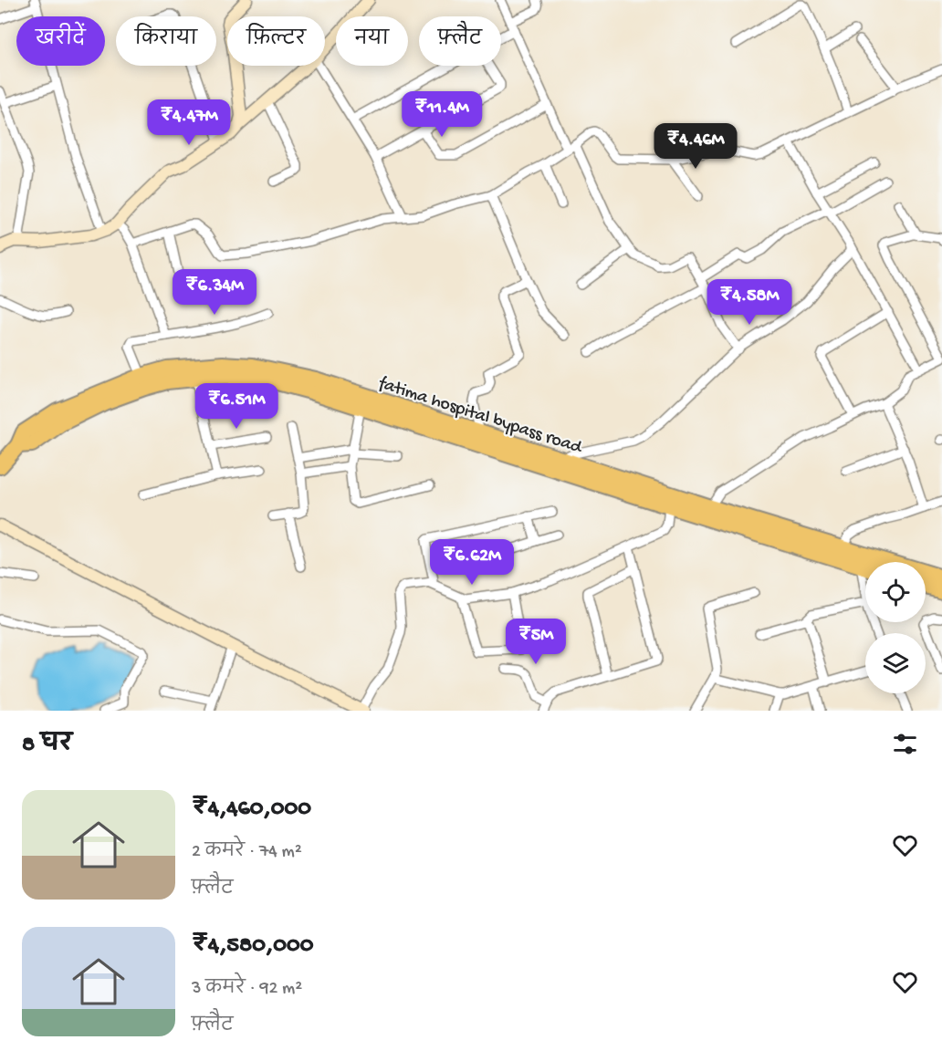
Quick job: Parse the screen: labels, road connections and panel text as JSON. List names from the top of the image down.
{
  "streets": {
    "highway": ["fatima hospital bypass road"]
  },
  "page": {
    "chip": [
      "खरीदें",
      "किराया",
      "फ़िल्टर",
      "नया",
      "फ़्लैट"
    ],
    "price": [
      "₹11.4M",
      "₹4.47M",
      "₹4.46M",
      "₹6.34M",
      "₹4.58M",
      "₹6.51M",
      "₹6.62M",
      "₹5M"
    ],
    "heading": "8 घर",
    "list": [
      {
        "name": "₹4,460,000",
        "note": "2 कमरे · 74 m² · फ़्लैट"
      },
      {
        "name": "₹4,580,000",
        "note": "3 कमरे · 92 m² · फ़्लैट"
      }
    ]
  }
}
